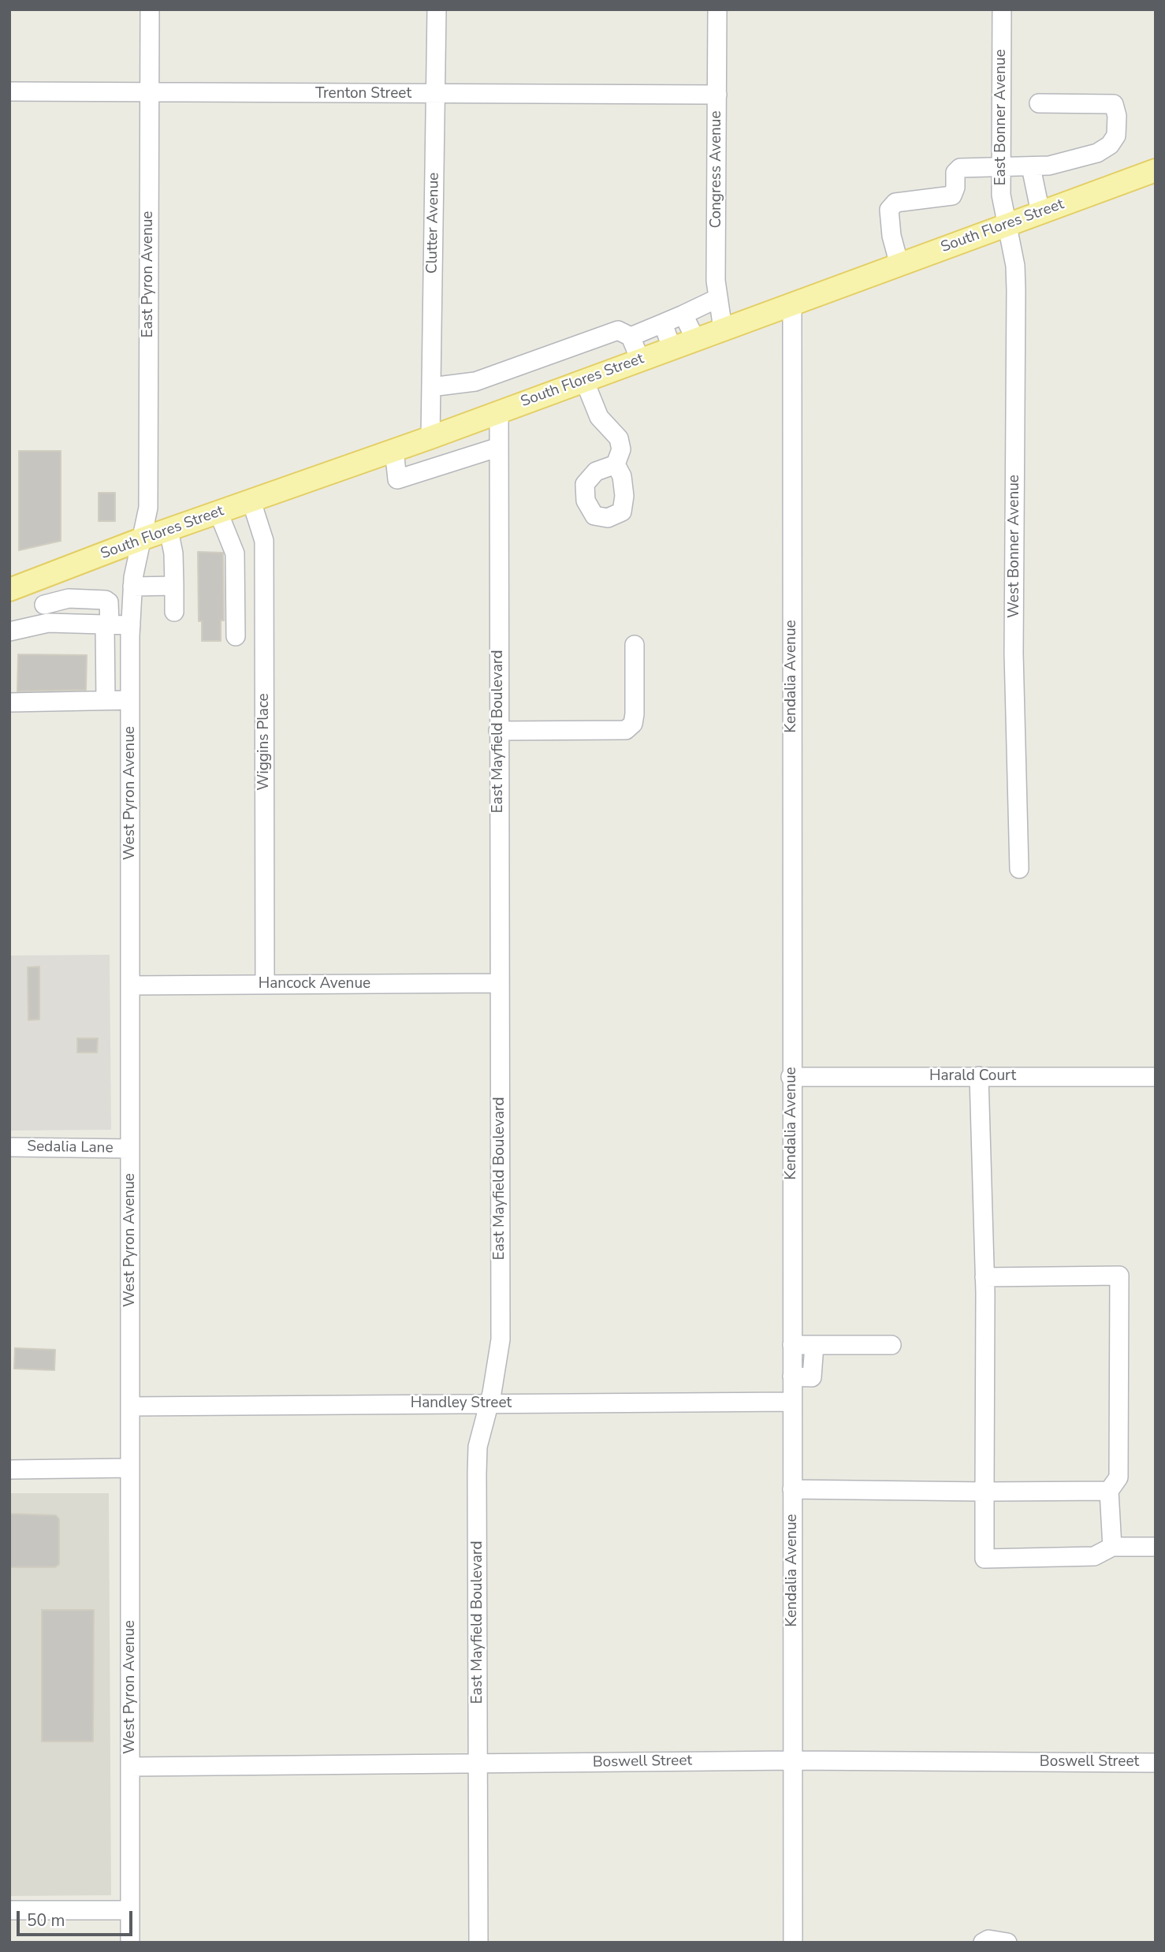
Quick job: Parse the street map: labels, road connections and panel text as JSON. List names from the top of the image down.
{
  "streets": {
    "main road": ["South Flores Street"],
    "street": [
      "Trenton Street",
      "East Bonner Avenue",
      "Congress Avenue",
      "Clutter Avenue",
      "East Pyron Avenue",
      "West Bonner Avenue",
      "Kendalia Avenue",
      "East Mayfield Boulevard",
      "Wiggins Place",
      "West Pyron Avenue",
      "Hancock Avenue",
      "Harald Court",
      "Sedalia Lane",
      "Handley Street",
      "Boswell Street"
    ]
  },
  "crossings": [
    ["Trenton Street", "Congress Avenue"],
    ["Trenton Street", "Clutter Avenue"],
    ["Trenton Street", "East Pyron Avenue"],
    ["East Bonner Avenue", "South Flores Street"],
    ["East Bonner Avenue", "West Bonner Avenue"],
    ["Congress Avenue", "South Flores Street"],
    ["Clutter Avenue", "South Flores Street"],
    ["South Flores Street", "East Pyron Avenue"],
    ["South Flores Street", "West Bonner Avenue"],
    ["South Flores Street", "Kendalia Avenue"],
    ["South Flores Street", "East Mayfield Boulevard"],
    ["South Flores Street", "Wiggins Place"],
    ["South Flores Street", "West Pyron Avenue"],
    ["East Pyron Avenue", "West Pyron Avenue"],
    ["Kendalia Avenue", "Harald Court"],
    ["Kendalia Avenue", "Handley Street"],
    ["Kendalia Avenue", "Boswell Street"],
    ["East Mayfield Boulevard", "Hancock Avenue"],
    ["East Mayfield Boulevard", "Handley Street"],
    ["East Mayfield Boulevard", "Boswell Street"],
    ["Wiggins Place", "Hancock Avenue"],
    ["West Pyron Avenue", "Hancock Avenue"],
    ["West Pyron Avenue", "Sedalia Lane"],
    ["West Pyron Avenue", "Handley Street"],
    ["West Pyron Avenue", "Boswell Street"]
  ],
  "scale_bar": "50 m"
}
